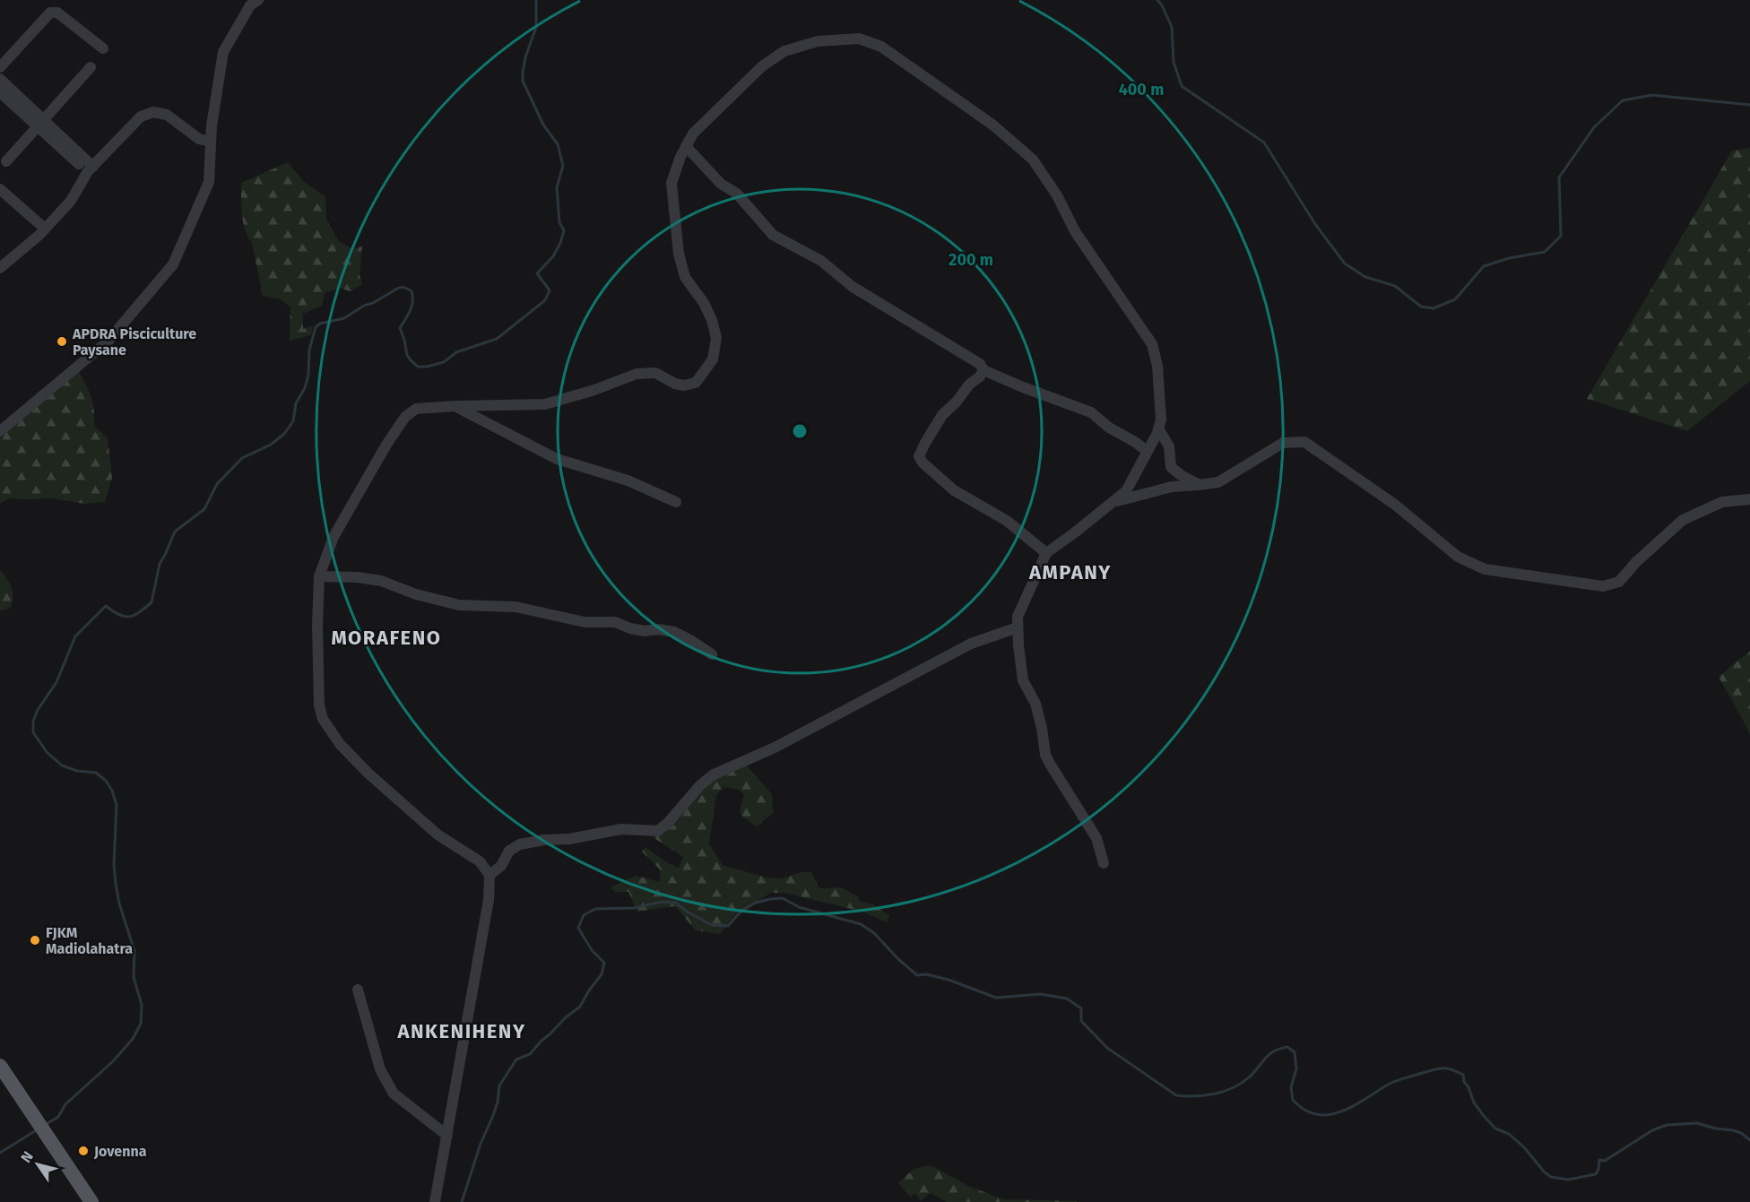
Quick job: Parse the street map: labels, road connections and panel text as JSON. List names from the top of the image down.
{
  "districts": ["AMPANY", "MORAFENO", "ANKENIHENY"],
  "places": ["APDRA Pisciculture Paysane", "FJKM Madiolahatra", "Jovenna"],
  "north": "top left",
  "rings": ["400 m", "200 m"]
}
